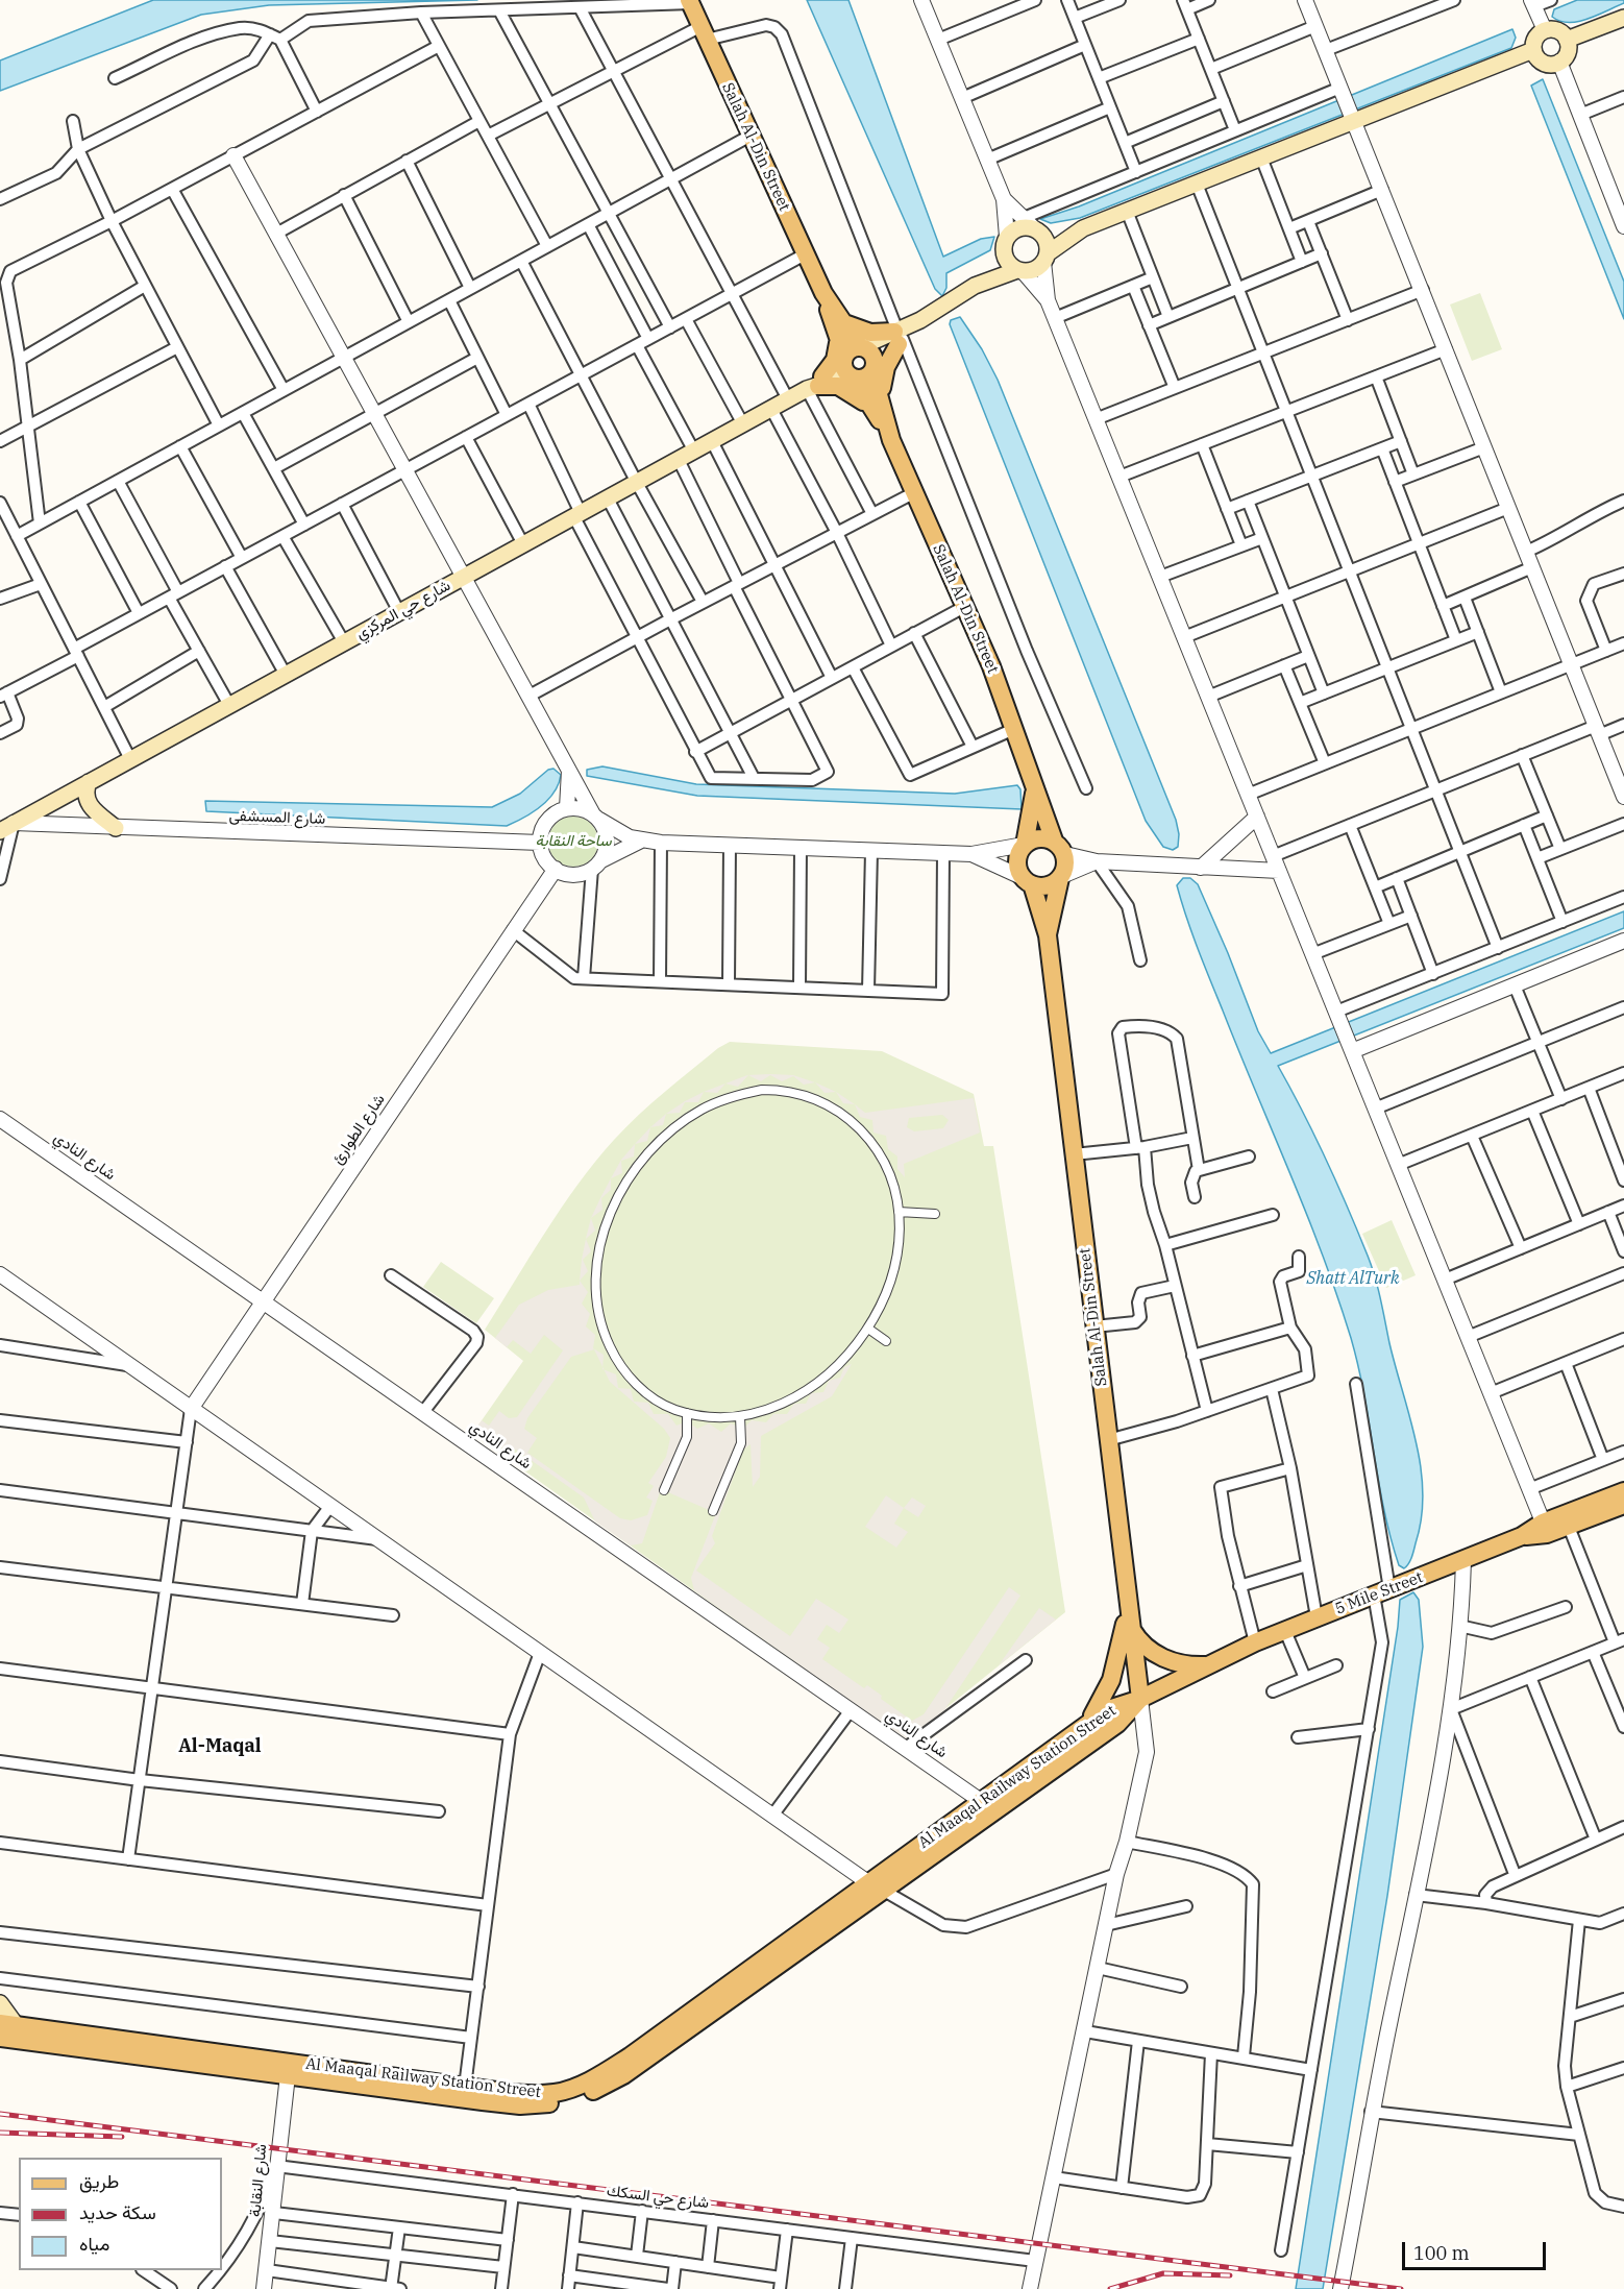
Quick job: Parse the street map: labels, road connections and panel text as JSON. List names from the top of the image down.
{
  "streets": {
    "main road": [
      "Salah Al-Din Street",
      "شارع حي المركزي",
      "5 Mile Street",
      "Al Maaqal Railway Station Street"
    ],
    "street": [
      "شارع المسشفى",
      "شارع الطوارئ",
      "شارع النادي",
      "شارع النقابة",
      "شارع حي السكك"
    ]
  },
  "crossings": [
    ["Salah Al-Din Street", "شارع حي المركزي"],
    ["Salah Al-Din Street", "5 Mile Street"],
    ["Salah Al-Din Street", "Al Maaqal Railway Station Street"],
    ["شارع حي المركزي", "شارع المسشفى"],
    ["شارع المسشفى", "شارع الطوارئ"],
    ["شارع الطوارئ", "شارع النادي"],
    ["شارع النادي", "Al Maaqal Railway Station Street"],
    ["5 Mile Street", "Al Maaqal Railway Station Street"],
    ["Al Maaqal Railway Station Street", "شارع النقابة"],
    ["شارع النقابة", "شارع حي السكك"]
  ],
  "districts": ["Al-Maqal"],
  "water": ["Shatt AlTurk"],
  "parks": ["ساحة النقابة"],
  "legend": ["طريق", "سكة حديد", "مياه"],
  "scale_bar": "100 m"
}
